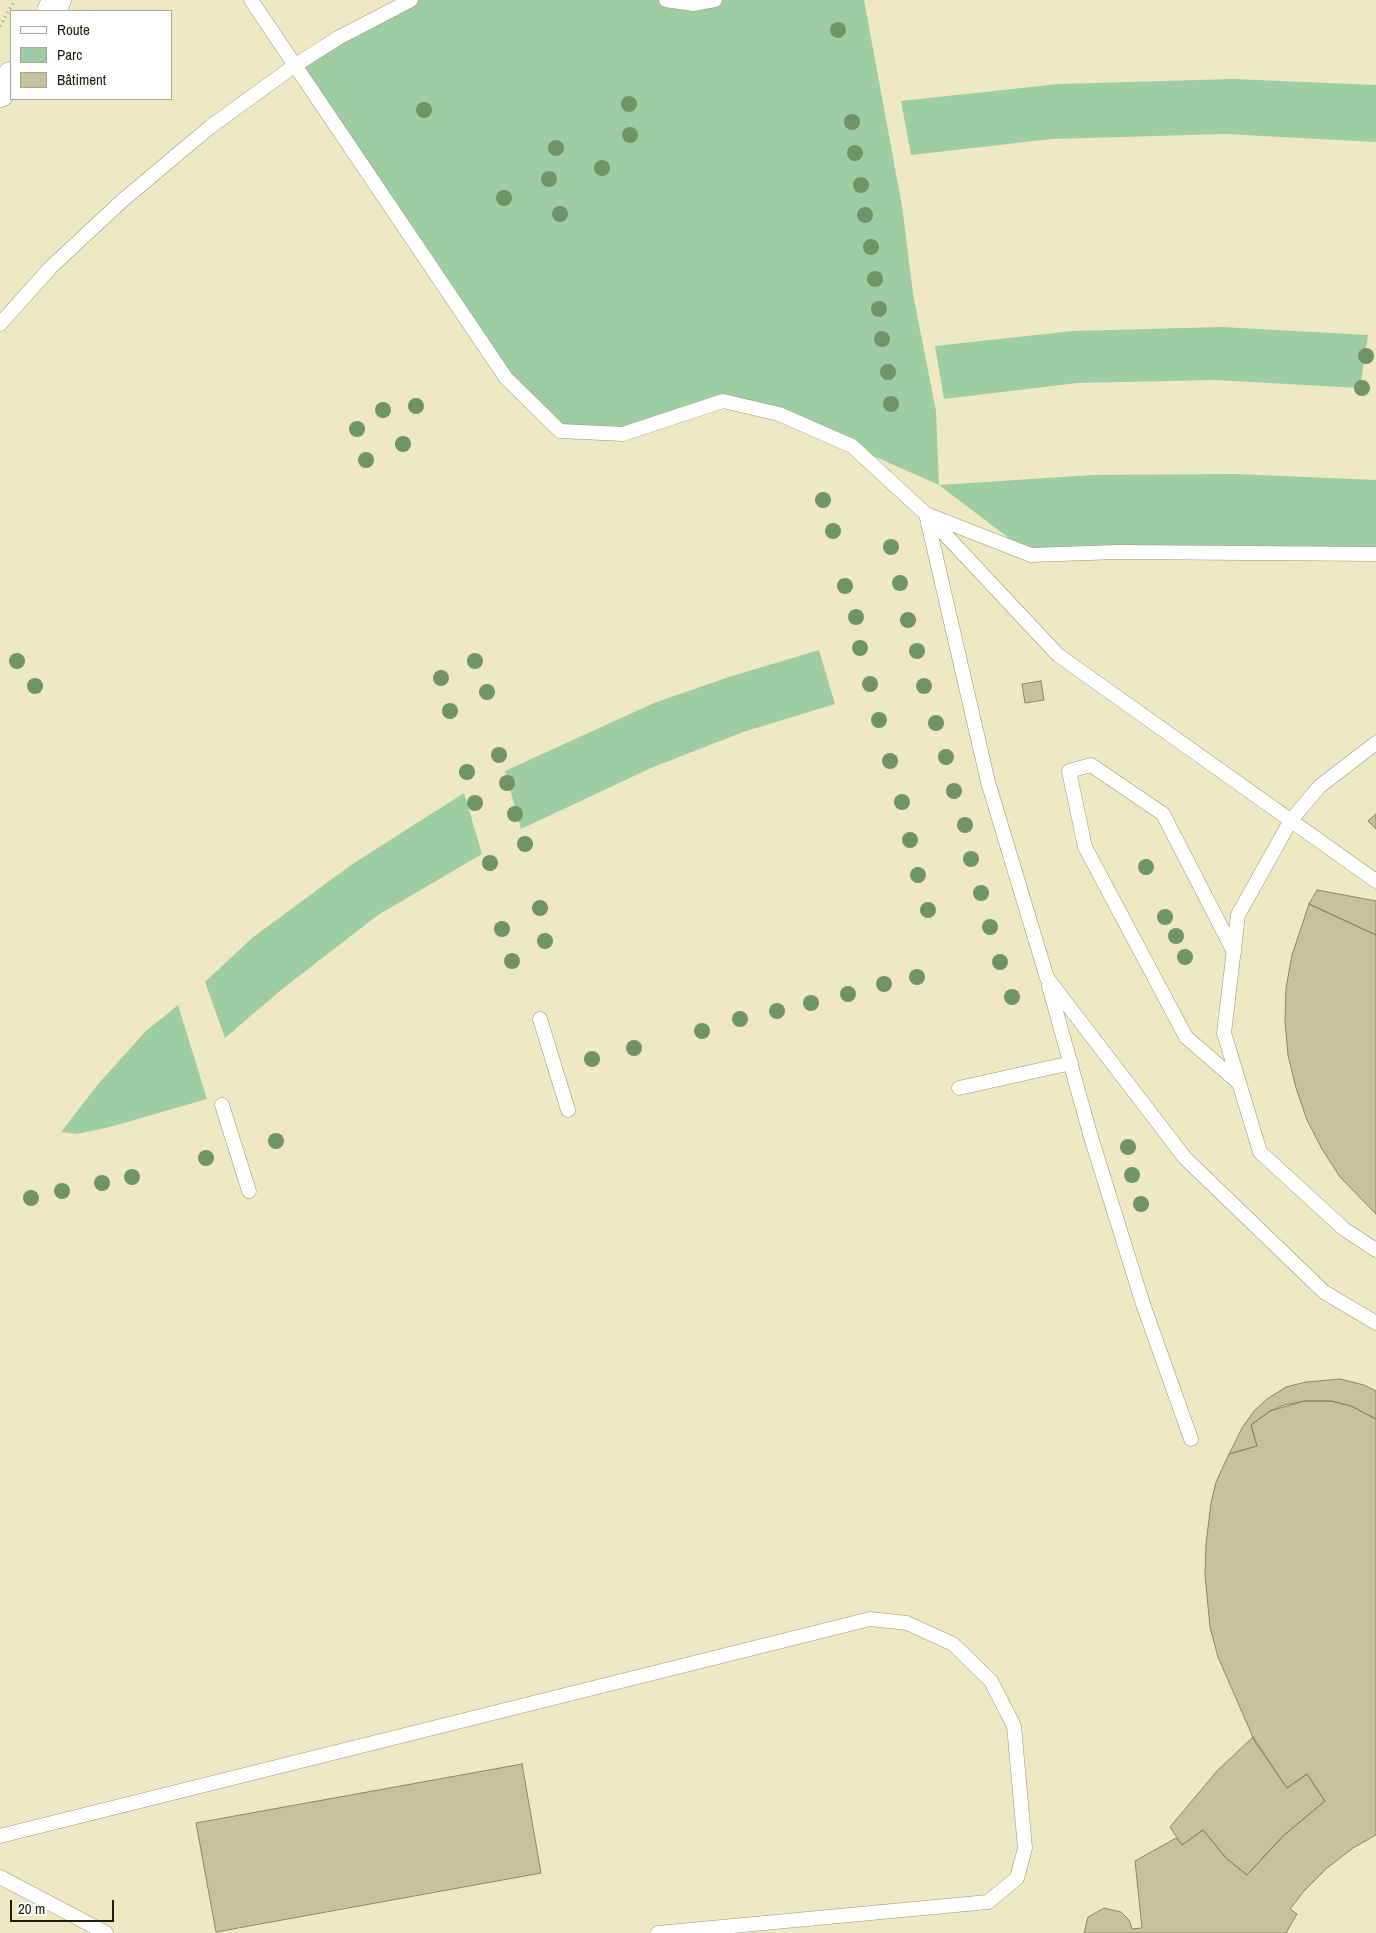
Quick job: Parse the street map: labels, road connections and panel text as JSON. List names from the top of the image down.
{
  "legend": ["Route", "Parc", "Bâtiment"],
  "scale_bar": "20 m"
}
